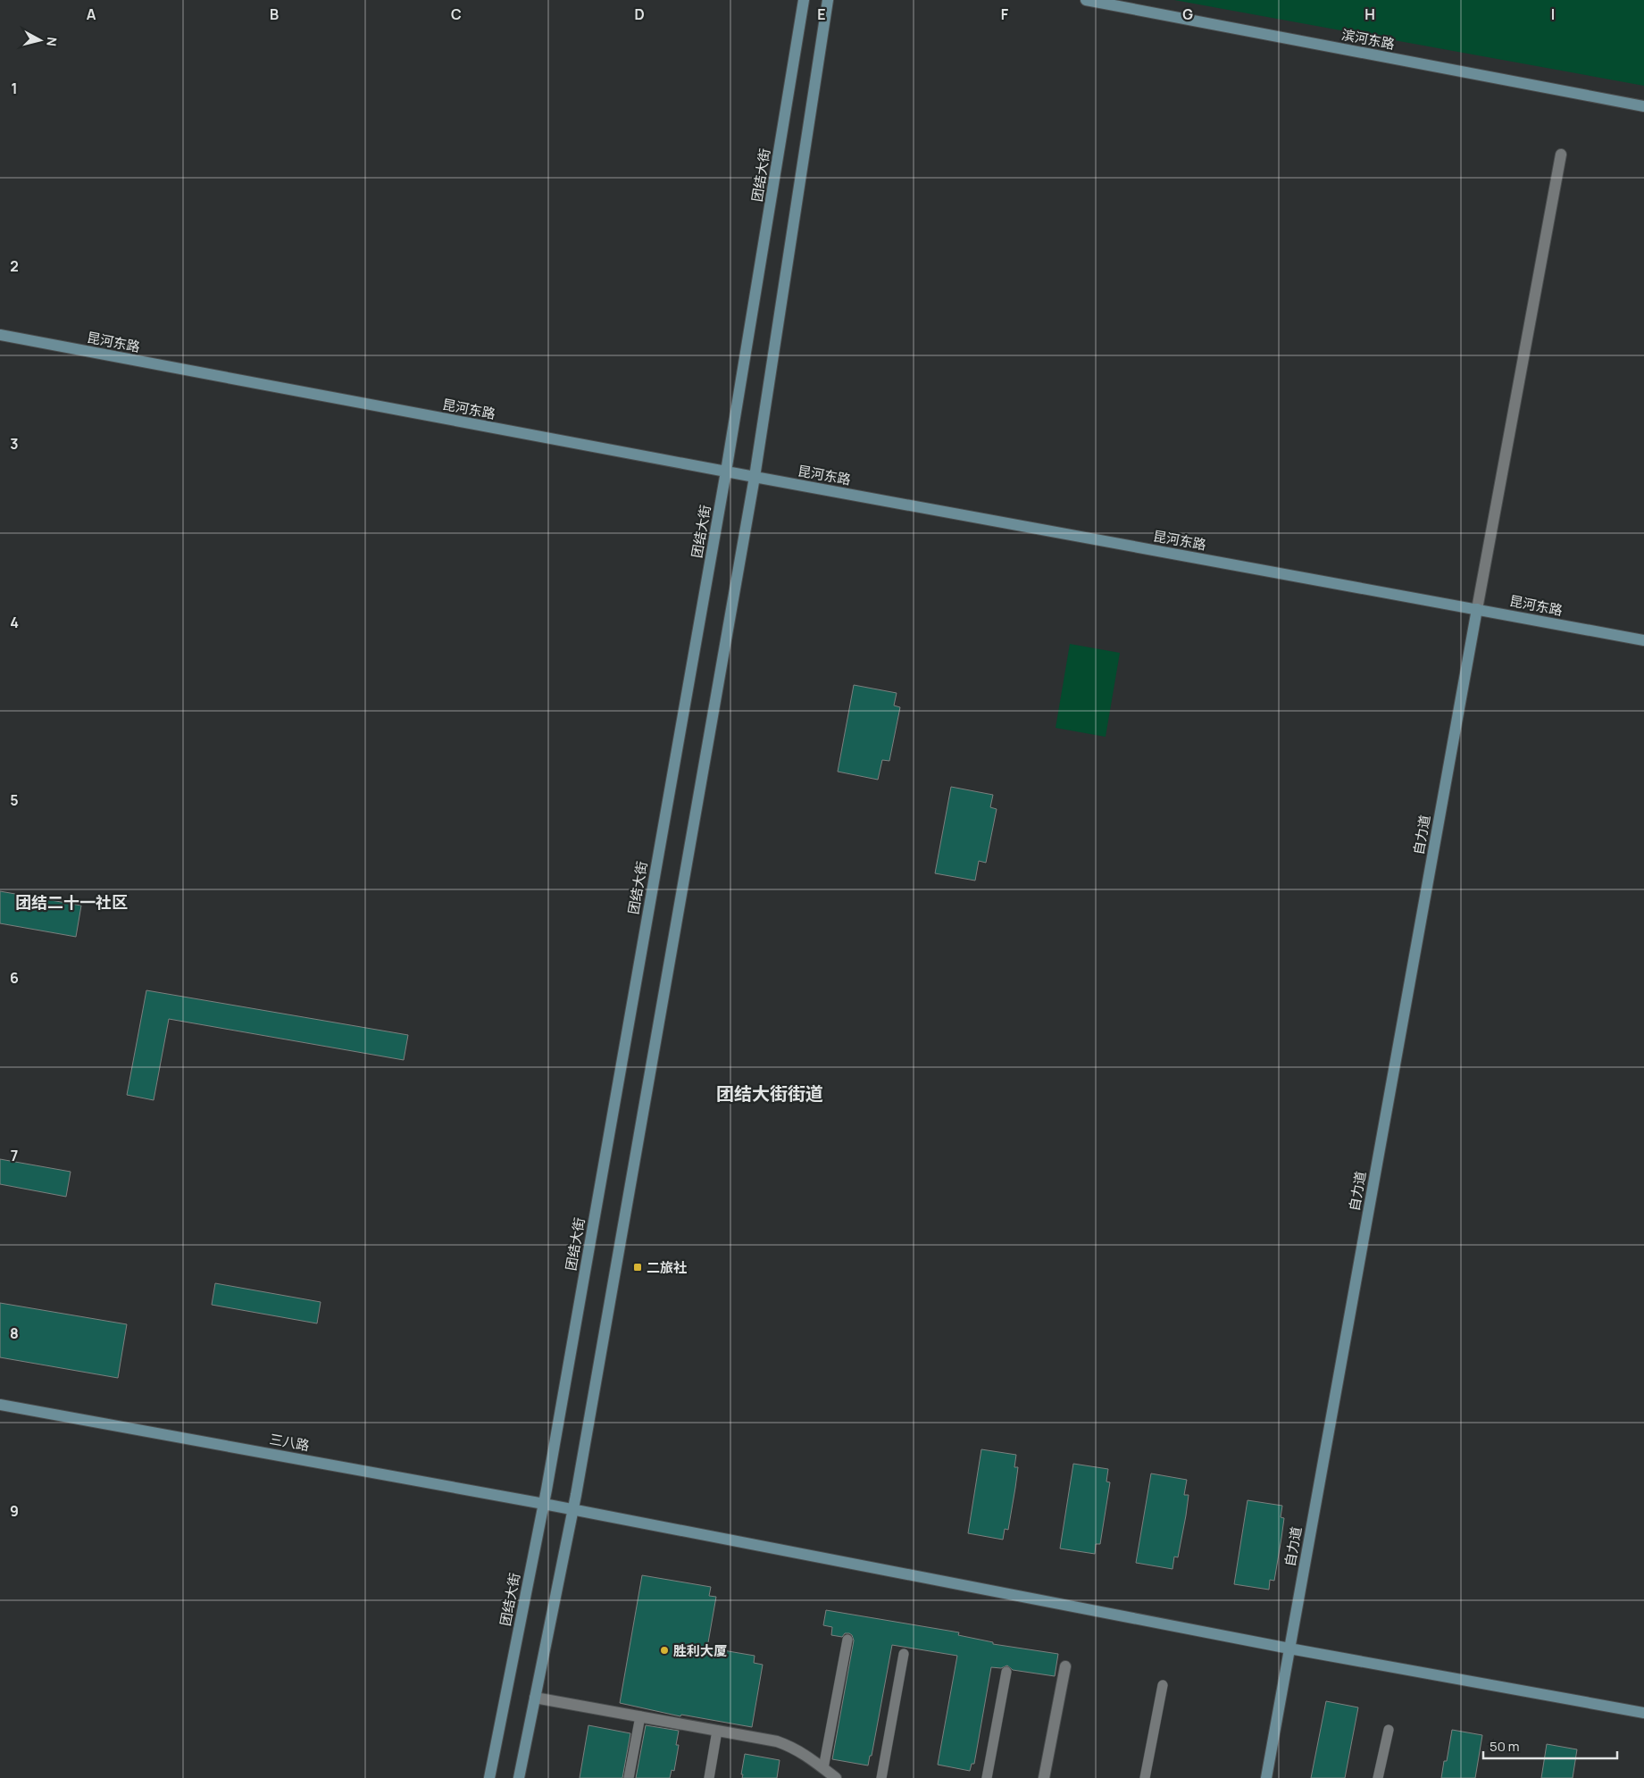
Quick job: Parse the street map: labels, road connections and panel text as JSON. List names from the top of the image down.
{
  "streets": {
    "main road": [
      "滨河东路",
      "团结大街",
      "昆河东路",
      "自力道",
      "三八路"
    ]
  },
  "crossings": [
    ["团结大街", "昆河东路"],
    ["团结大街", "三八路"],
    ["昆河东路", "自力道"],
    ["自力道", "三八路"]
  ],
  "districts": ["团结二十一社区", "团结大街街道"],
  "places": {
    "transit": ["二旅社"],
    "other": ["胜利大厦"]
  },
  "scale_bar": "50 m",
  "north": "right",
  "grid": {
    "columns": [
      "A",
      "B",
      "C",
      "D",
      "E",
      "F",
      "G",
      "H",
      "I"
    ],
    "rows": [
      "1",
      "2",
      "3",
      "4",
      "5",
      "6",
      "7",
      "8",
      "9"
    ]
  }
}
